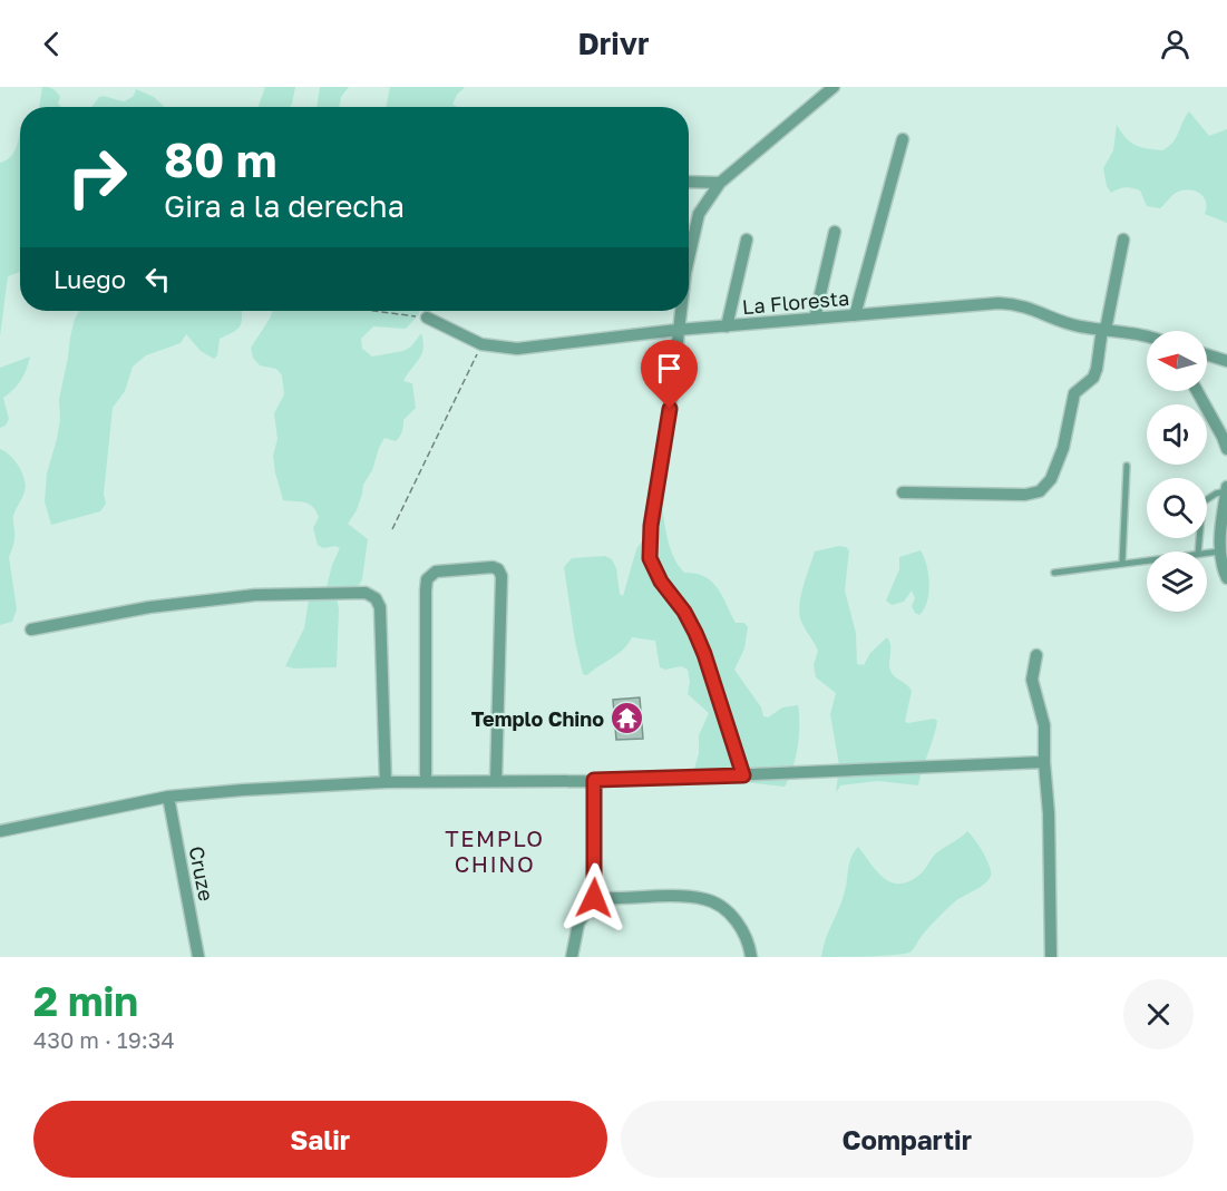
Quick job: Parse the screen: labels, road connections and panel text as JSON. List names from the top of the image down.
{
  "streets": {
    "street": ["La Floresta", "Cruze"]
  },
  "districts": ["TEMPLO CHINO"],
  "places": {
    "temple": ["Templo Chino"]
  },
  "north": "left",
  "page": {
    "header": "Drivr",
    "turn": ["80 m", "Gira a la derecha"],
    "then": "Luego",
    "heading": ["2 min", "430 m · 19:34"],
    "buttons": ["Salir", "Compartir"]
  }
}
